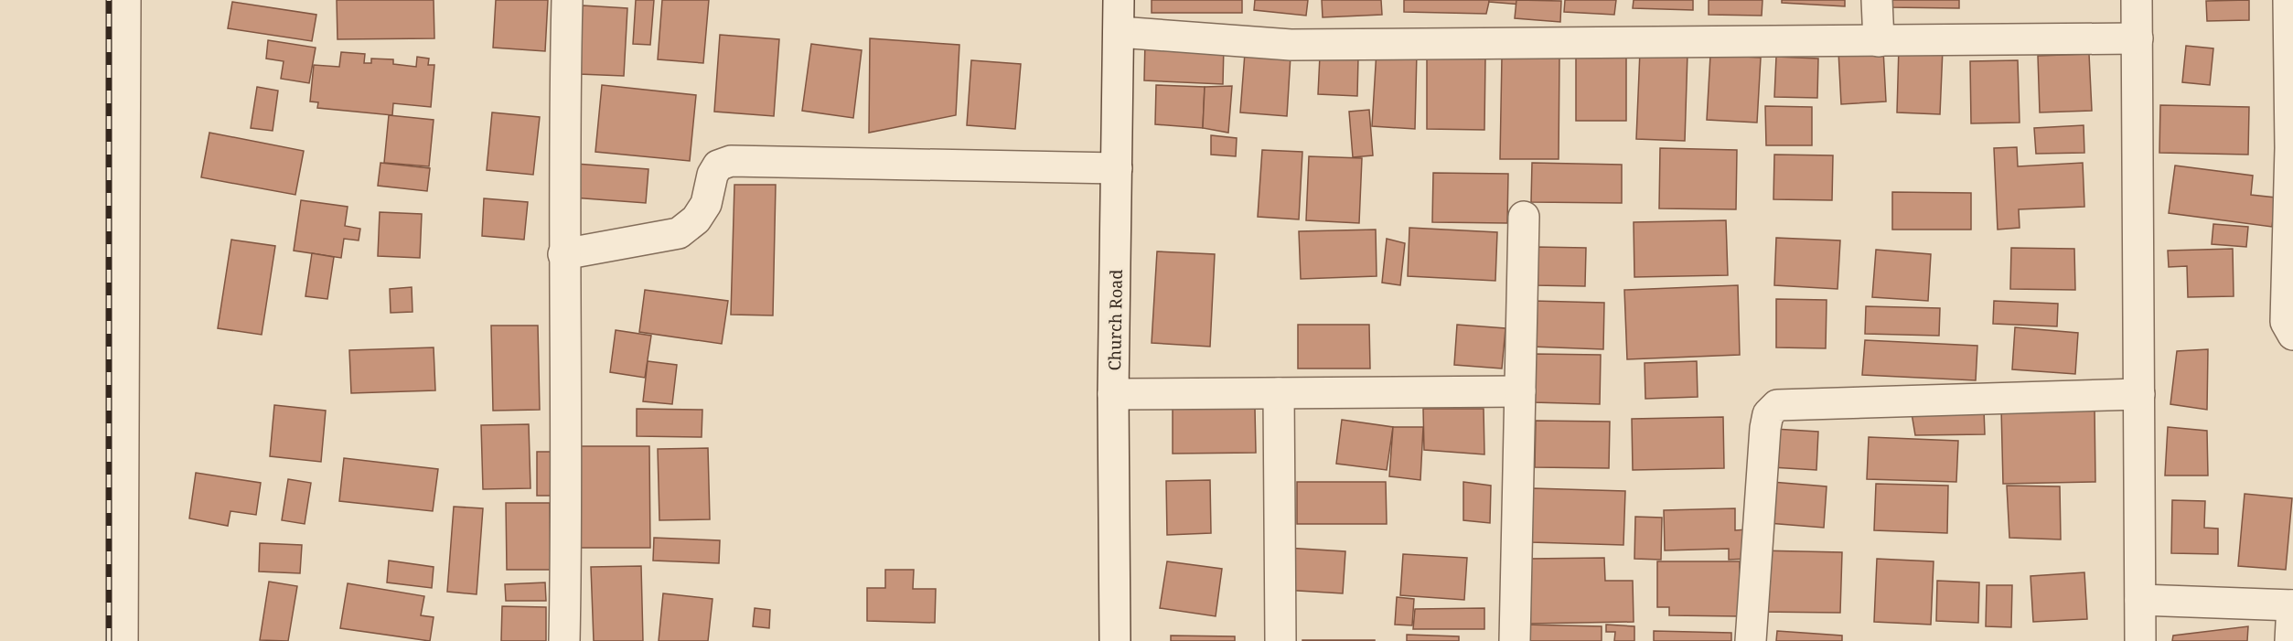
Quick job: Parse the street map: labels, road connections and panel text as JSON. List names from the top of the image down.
{
  "streets": {
    "street": ["Church Road"]
  }
}
